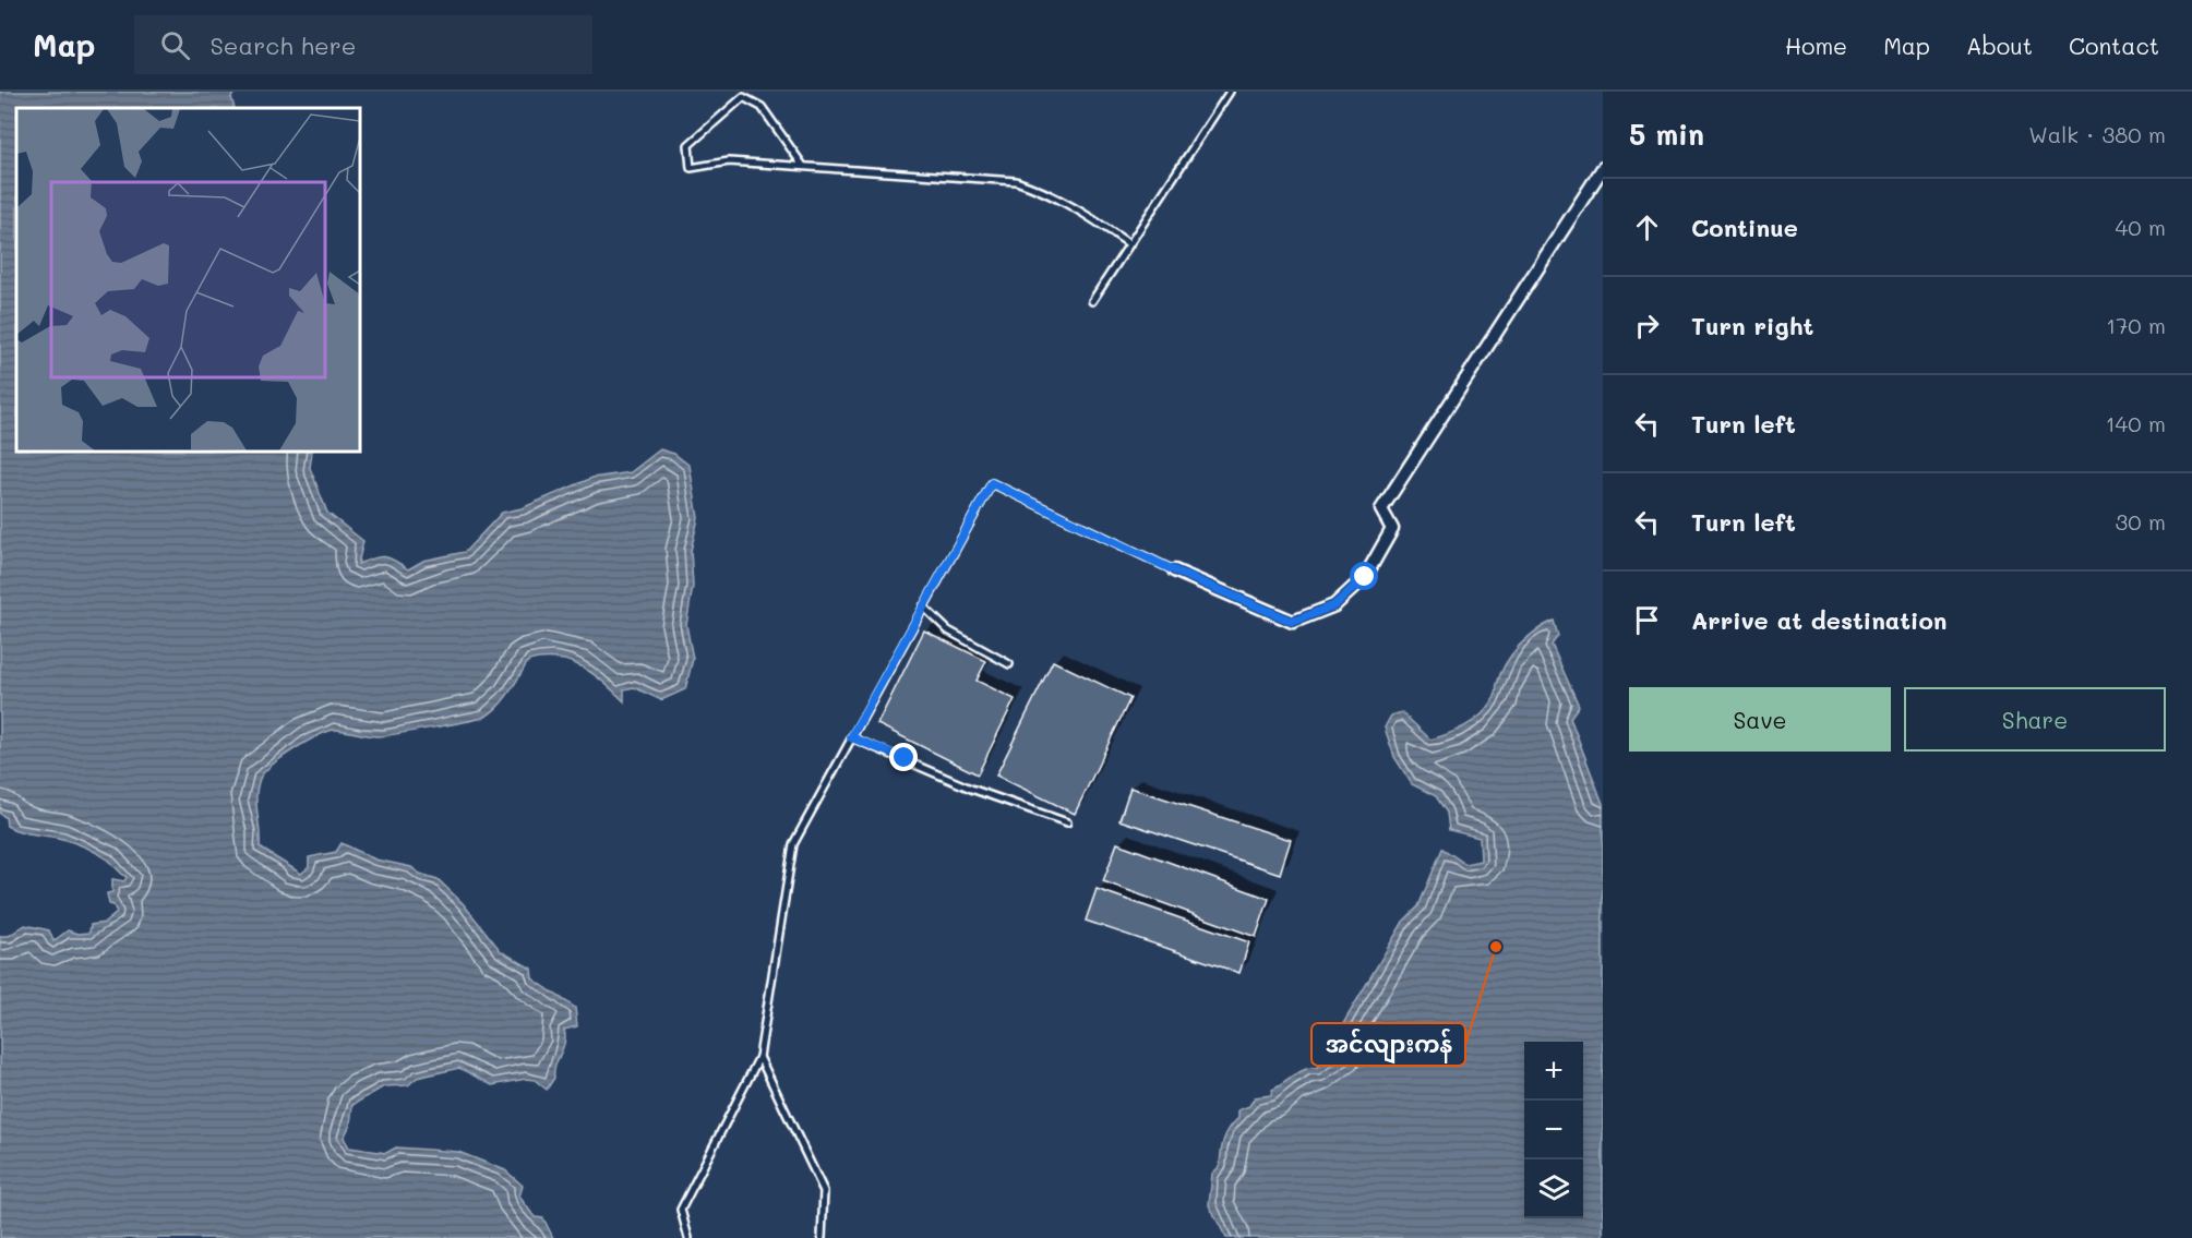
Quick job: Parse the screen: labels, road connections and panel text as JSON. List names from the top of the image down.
{
  "places": ["အင်လျားကန်"],
  "page": {
    "header": "Map",
    "search": "Search here",
    "nav": [
      "Home",
      "Map",
      "About",
      "Contact"
    ],
    "heading": ["5 min", "Walk · 380 m"],
    "list": [
      ["Continue", "40 m"],
      ["Turn right", "170 m"],
      ["Turn left", "140 m"],
      ["Turn left", "30 m"],
      "Arrive at destination"
    ],
    "buttons": ["Save", "Share"],
    "map_buttons": ["+", "−"]
  }
}
